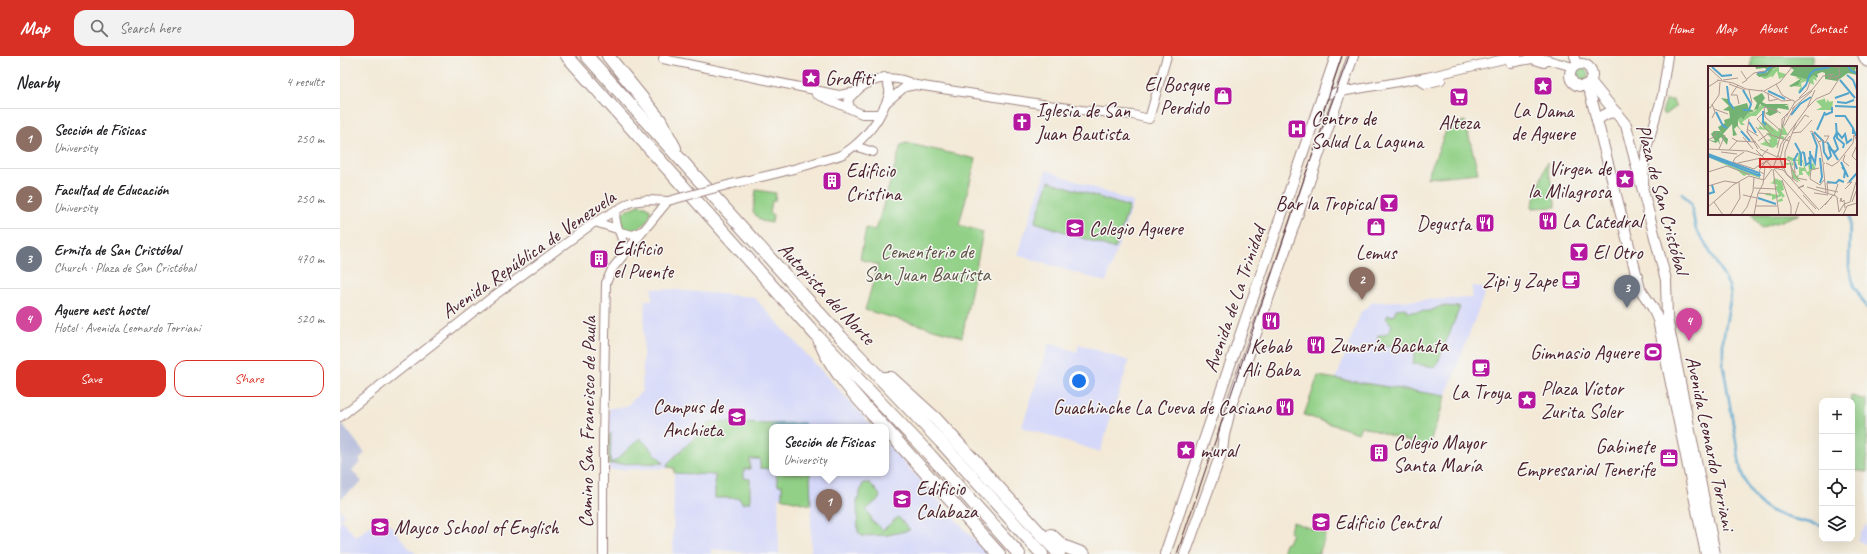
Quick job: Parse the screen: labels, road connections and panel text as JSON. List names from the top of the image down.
{
  "streets": {
    "highway": ["Autopista del Norte"],
    "main road": ["Plaza de San Cristóbal", "Avenida de La Trinidad", "Avenida Leonardo Torriani"],
    "street": ["Avenida República de Venezuela", "Camino San Francisco de Paula"]
  },
  "crossings": [
    ["Plaza de San Cristóbal", "Avenida Leonardo Torriani"]
  ],
  "parks": ["Cementerio de San Juan Bautista"],
  "places": {
    "place": [
      "Graffiti",
      "La Dama de Aguere",
      "Virgen de la Milagrosa",
      "Plaza Víctor Zurita Soler",
      "mural"
    ],
    "shop": ["El Bosque Perdido", "Lemus"],
    "supermarket": ["Alteza"],
    "church": ["Iglesia de San Juan Bautista"],
    "hospital": ["Centro de Salud La Laguna"],
    "building": ["Edificio Cristina", "Edificio el Puente", "Colegio Mayor Santa María"],
    "bar": ["Bar la Tropical", "El Otro"],
    "restaurant": [
      "La Catedral",
      "Degusta",
      "Kebab Ali Baba",
      "Zumería Bachata",
      "Guachinche La Cueva de Casiano"
    ],
    "school or university": [
      "Colegio Aguere",
      "Campus de Anchieta",
      "Edificio Calabaza",
      "Edificio Central",
      "Mayco School of English"
    ],
    "cafe": ["Zipi y Zape", "La Troya"],
    "sports": ["Gimnasio Aguere"],
    "office": ["Gabinete Empresarial Tenerife"]
  },
  "page": {
    "header": "Map",
    "search": "Search here",
    "nav": [
      "Home",
      "Map",
      "About",
      "Contact"
    ],
    "heading": ["Nearby", "4 results"],
    "list": [
      {
        "mark": "1",
        "name": "Sección de Físicas",
        "note": "University",
        "value": "250 m"
      },
      {
        "mark": "2",
        "name": "Facultad de Educación",
        "note": "University",
        "value": "250 m"
      },
      {
        "mark": "3",
        "name": "Ermita de San Cristóbal",
        "note": "Church · Plaza de San Cristóbal",
        "value": "470 m"
      },
      {
        "mark": "4",
        "name": "Aguere nest hostel",
        "note": "Hotel · Avenida Leonardo Torriani",
        "value": "520 m"
      }
    ],
    "pins": [
      "2",
      "3",
      "4",
      "1"
    ],
    "buttons": ["Save", "Share"],
    "map_buttons": ["+", "−"],
    "popup": ["Sección de Físicas", "University"]
  }
}
